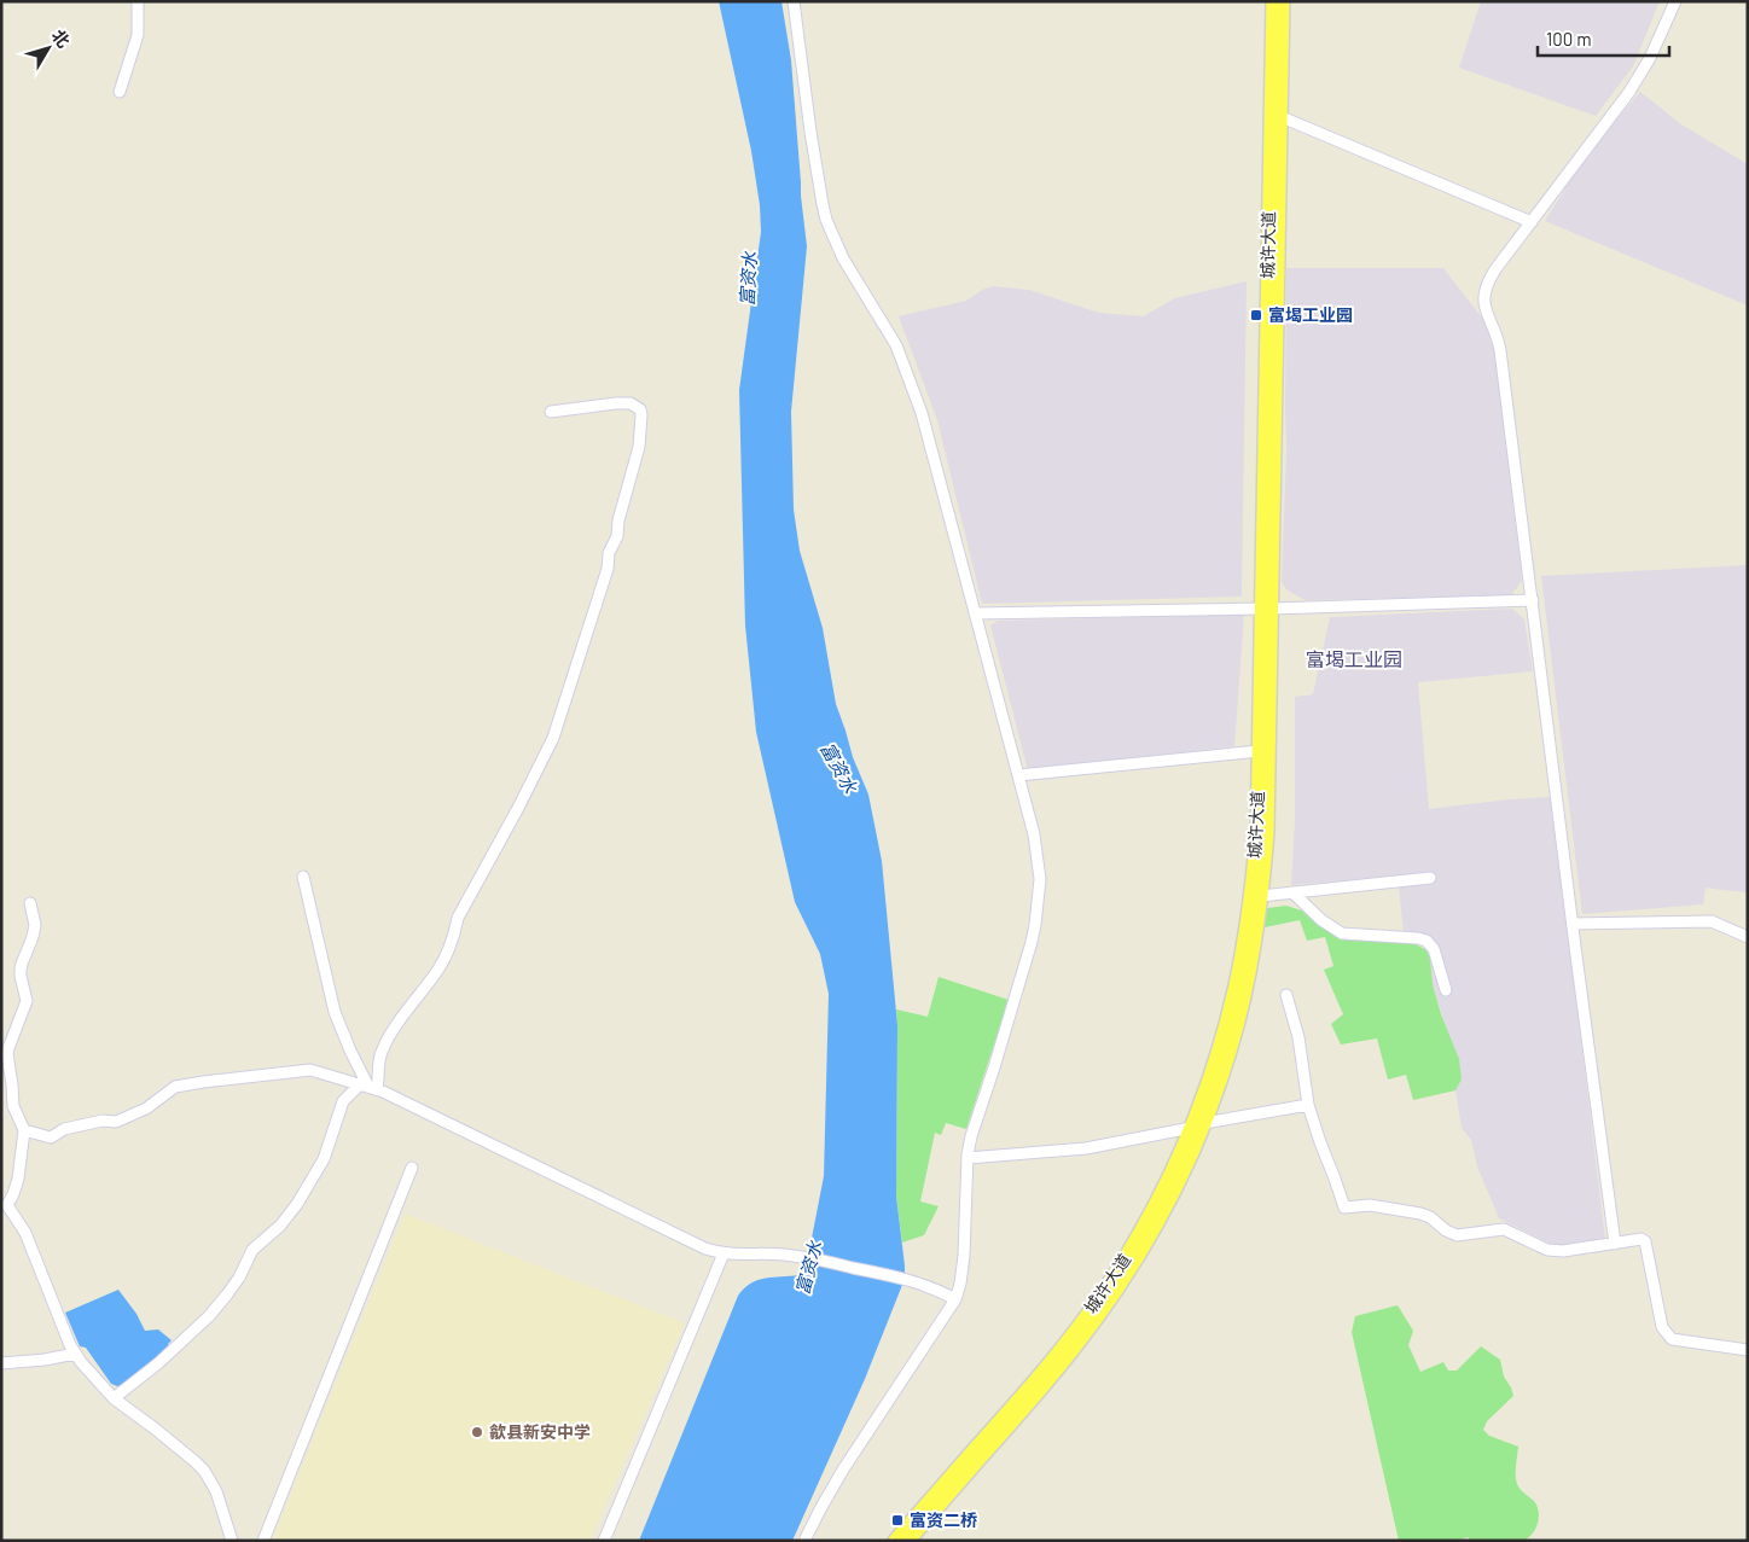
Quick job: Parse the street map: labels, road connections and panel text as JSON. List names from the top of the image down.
{
  "streets": {
    "main road": ["城许大道"]
  },
  "districts": ["富堨工业园"],
  "water": ["富资水"],
  "places": {
    "transit": ["富堨工业园", "富资二桥"],
    "other": ["歙县新安中学"]
  },
  "scale_bar": "100 m",
  "north": "top right"
}
